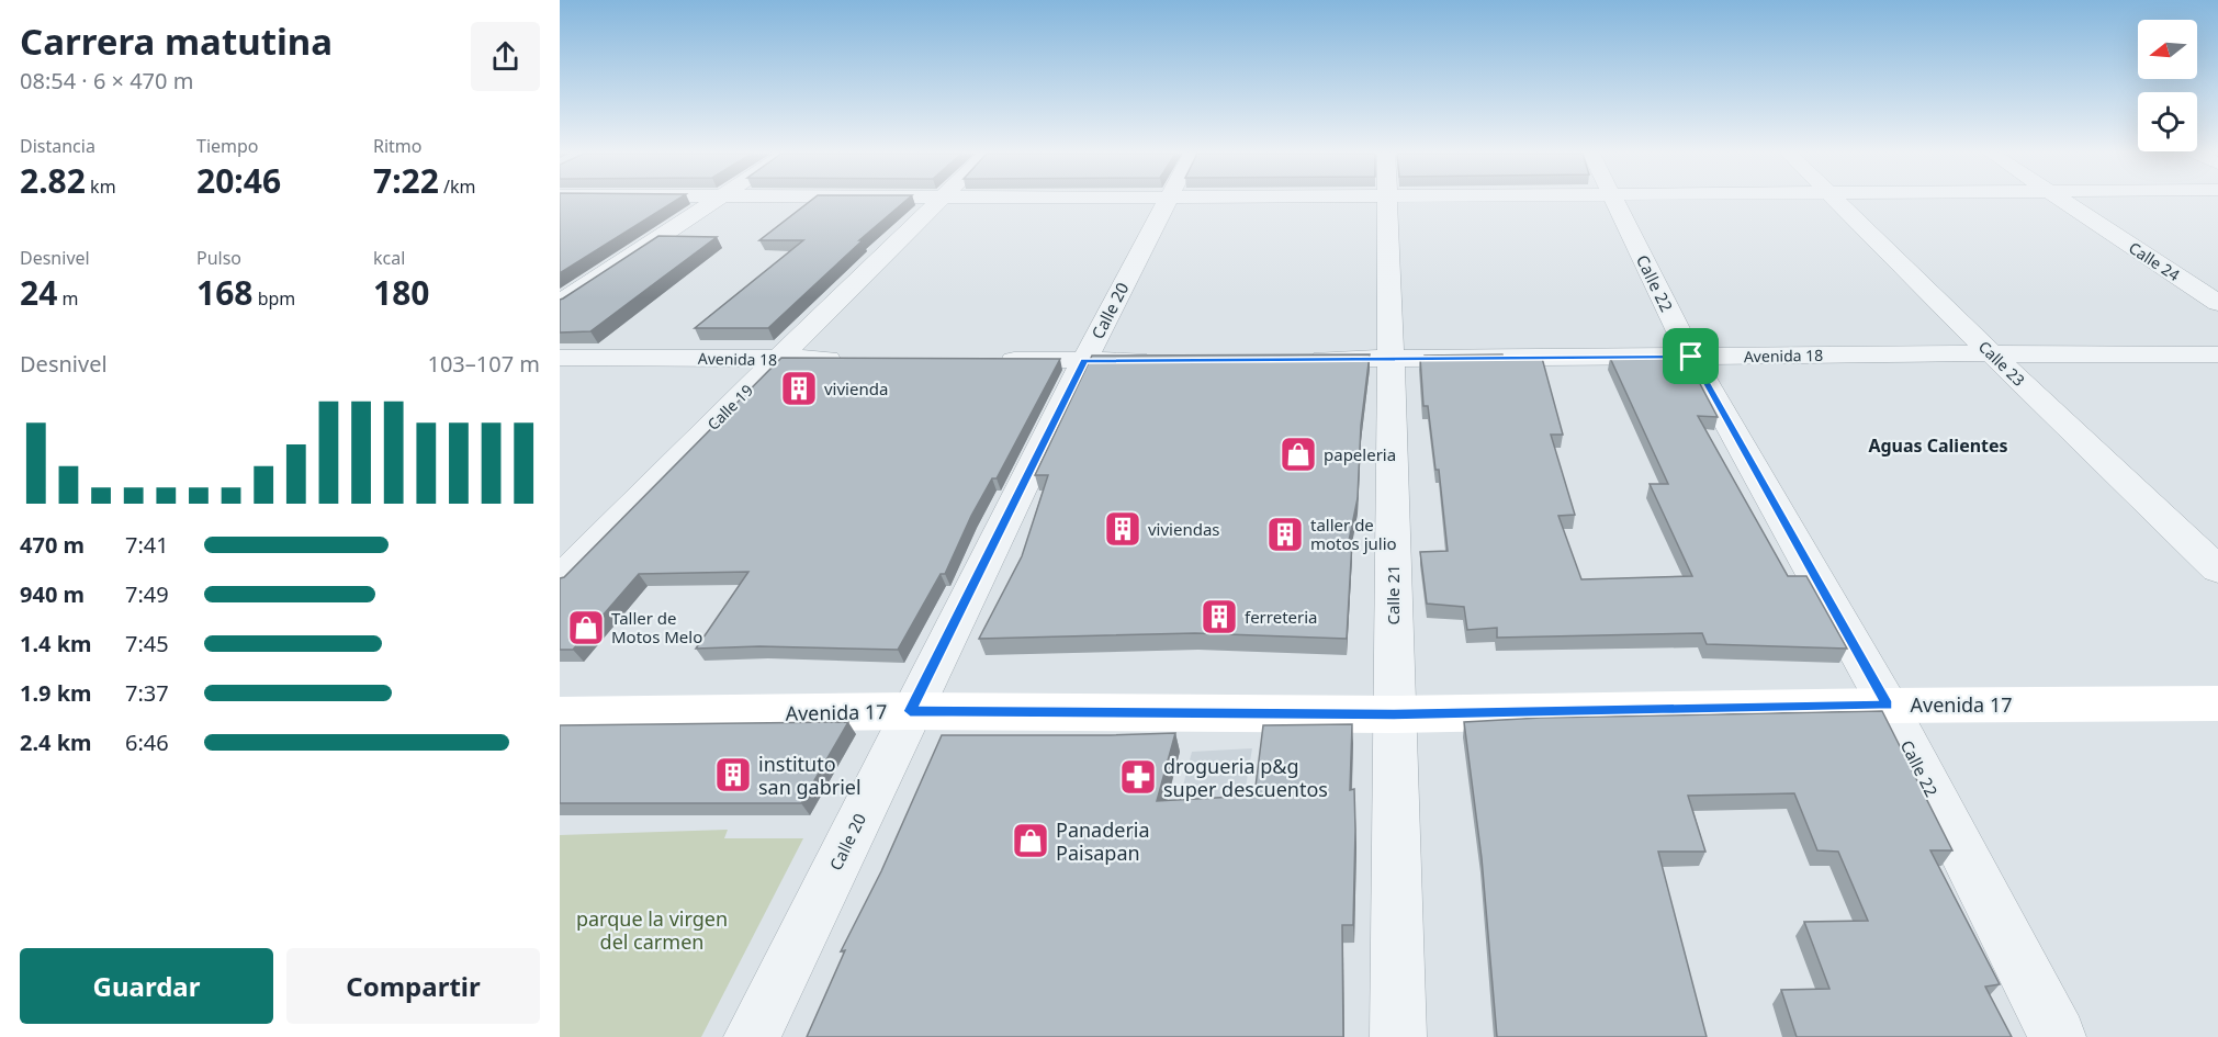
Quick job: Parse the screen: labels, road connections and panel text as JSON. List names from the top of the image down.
{
  "streets": {
    "street": [
      "Calle 24",
      "Calle 22",
      "Calle 20",
      "Avenida 18",
      "Calle 23",
      "Calle 19",
      "Calle 21",
      "Avenida 17"
    ]
  },
  "crossings": [
    ["Calle 22", "Avenida 18"],
    ["Calle 22", "Avenida 17"],
    ["Calle 20", "Avenida 17"],
    ["Avenida 18", "Calle 23"],
    ["Avenida 18", "Calle 19"],
    ["Avenida 18", "Calle 21"],
    ["Calle 21", "Avenida 17"]
  ],
  "districts": ["Aguas Calientes"],
  "parks": ["parque la virgen del carmen"],
  "places": {
    "building": [
      "vivienda",
      "viviendas",
      "taller de motos julio",
      "ferreteria",
      "instituto san gabriel"
    ],
    "shop": ["papeleria", "Taller de Motos Melo", "Panaderia Paisapan"],
    "pharmacy": ["drogueria p&g super descuentos"]
  },
  "north": "left",
  "page": {
    "heading": ["Carrera matutina", "08:54 · 6 × 470 m"],
    "stats": [
      ["Distancia", "2.82 km"],
      ["Tiempo", "20:46"],
      ["Ritmo", "7:22 /km"],
      ["Desnivel", "24 m"],
      ["Pulso", "168 bpm"],
      ["kcal", "180"]
    ],
    "chart": ["Desnivel", "103–107 m"],
    "list": [
      {
        "name": "470 m",
        "note": "7:41"
      },
      {
        "name": "940 m",
        "note": "7:49"
      },
      {
        "name": "1.4 km",
        "note": "7:45"
      },
      {
        "name": "1.9 km",
        "note": "7:37"
      },
      {
        "name": "2.4 km",
        "note": "6:46"
      }
    ],
    "buttons": ["Guardar", "Compartir"]
  }
}
